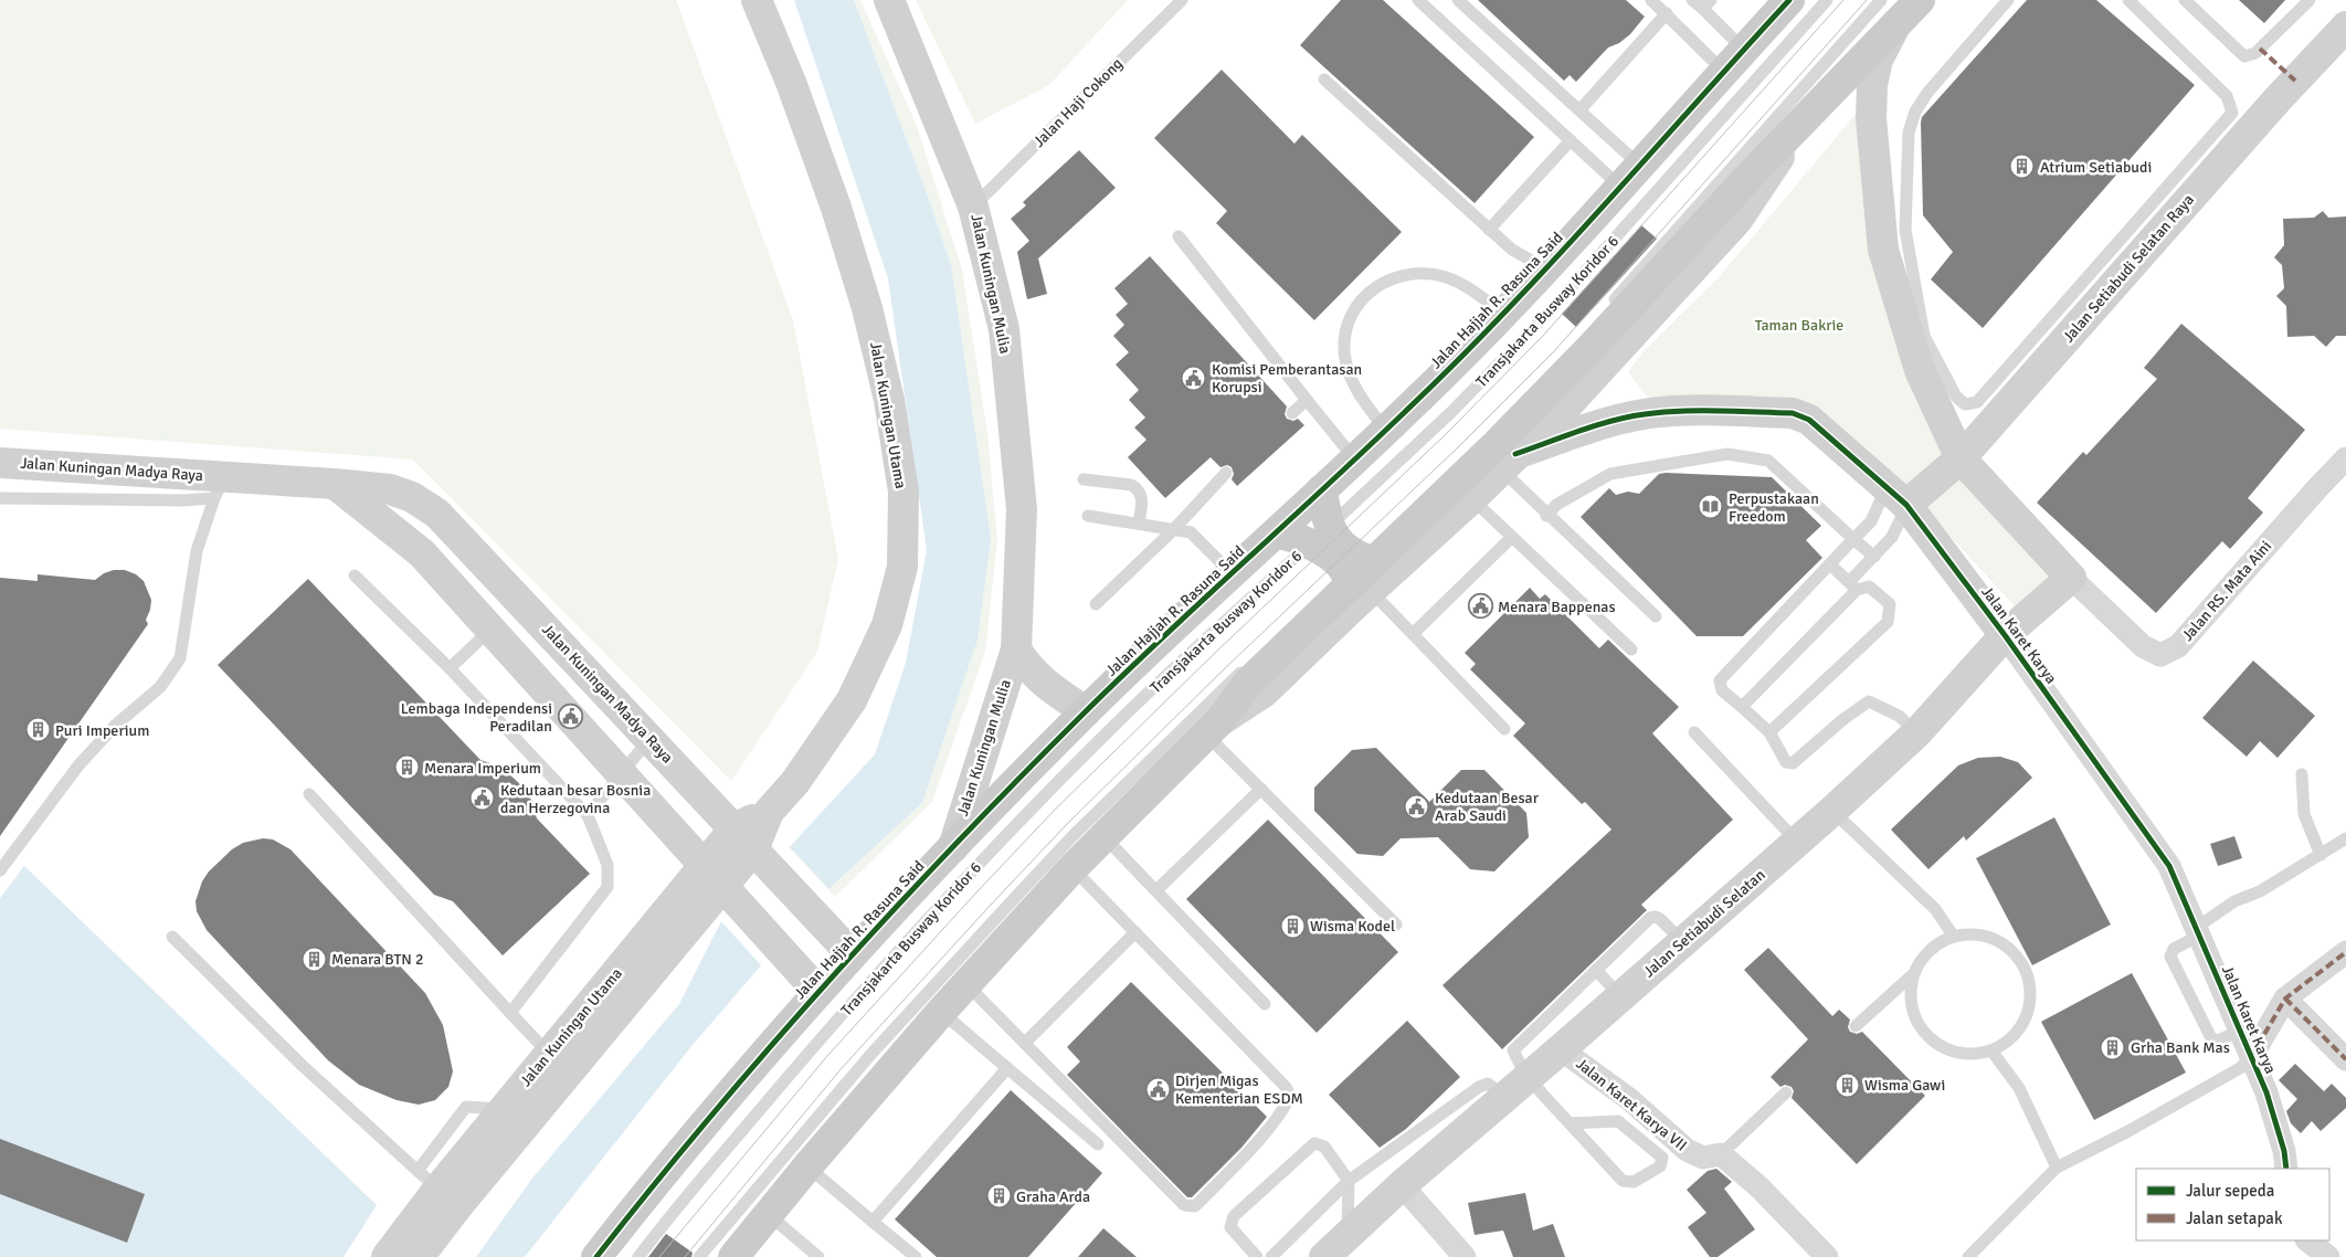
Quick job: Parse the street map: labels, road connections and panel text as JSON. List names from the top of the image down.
{
  "streets": {
    "main road": ["Jalan Hajjah R. Rasuna Said"],
    "street": [
      "Jalan Setiabudi Selatan Raya",
      "Jalan Kuningan Mulia",
      "Jalan Kuningan Utama",
      "Jalan Kuningan Madya Raya",
      "Jalan RS. Mata Aini",
      "Jalan Karet Karya",
      "Jalan Setiabudi Selatan",
      "Jalan Karet Karya VII"
    ],
    "lane": ["Jalan Haji Cokong", "Transjakarta Busway Koridor 6"]
  },
  "crossings": [
    ["Jalan Haji Cokong", "Jalan Kuningan Mulia"],
    ["Jalan Setiabudi Selatan Raya", "Jalan Karet Karya"],
    ["Jalan Kuningan Mulia", "Jalan Hajjah R. Rasuna Said"],
    ["Jalan Hajjah R. Rasuna Said", "Jalan Kuningan Madya Raya"],
    ["Jalan Kuningan Utama", "Jalan Kuningan Madya Raya"],
    ["Jalan RS. Mata Aini", "Jalan Setiabudi Selatan"],
    ["Jalan Karet Karya", "Jalan Setiabudi Selatan"],
    ["Jalan Setiabudi Selatan", "Jalan Karet Karya VII"]
  ],
  "parks": ["Taman Bakrie"],
  "places": {
    "building": [
      "Atrium Setiabudi",
      "Puri Imperium",
      "Menara Imperium",
      "Wisma Kodel",
      "Menara BTN 2",
      "Grha Bank Mas",
      "Wisma Gawi",
      "Graha Arda"
    ],
    "public building": [
      "Komisi Pemberantasan Korupsi",
      "Menara Bappenas",
      "Lembaga Independensi Peradilan",
      "Kedutaan besar Bosnia dan Herzegovina",
      "Kedutaan Besar Arab Saudi",
      "Dirjen Migas Kementerian ESDM"
    ],
    "library": ["Perpustakaan Freedom"]
  },
  "legend": ["Jalur sepeda", "Jalan setapak"]
}
